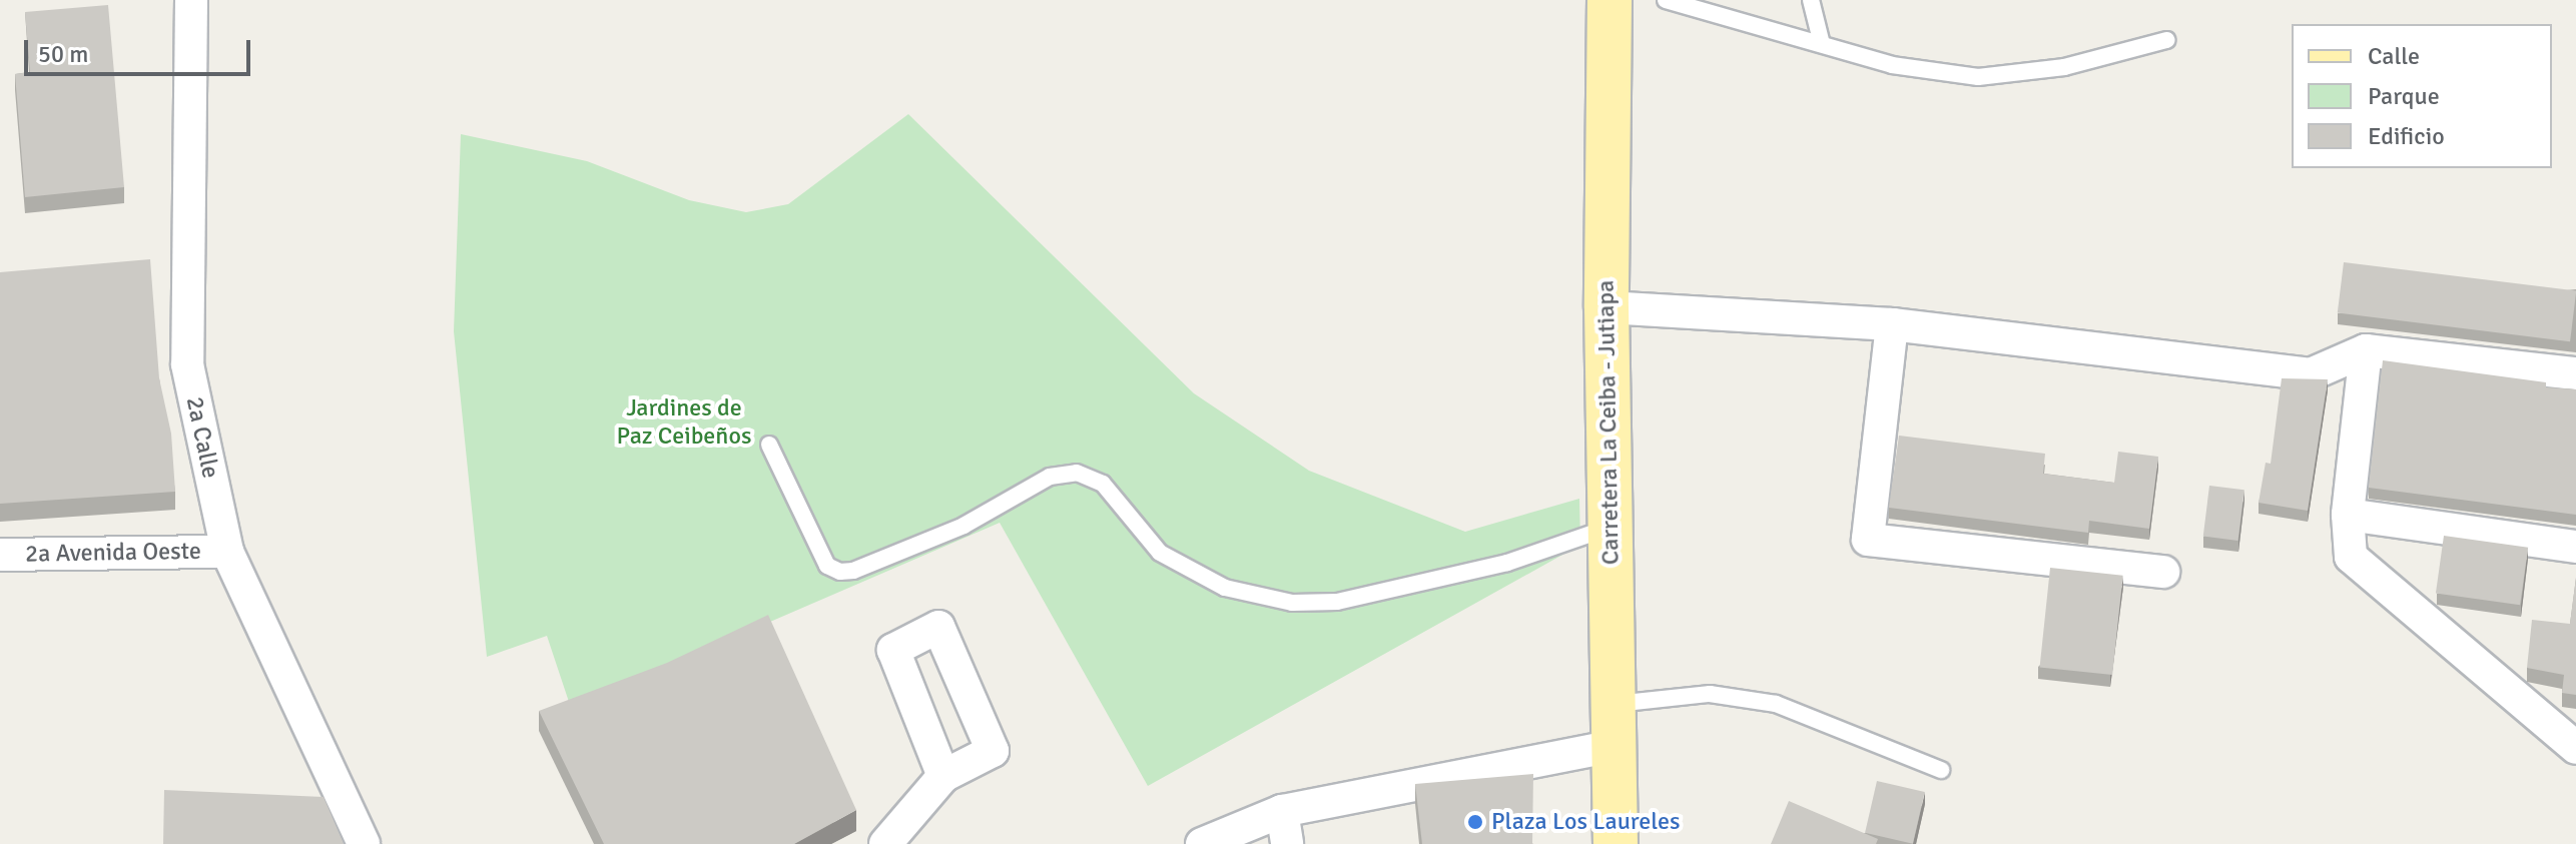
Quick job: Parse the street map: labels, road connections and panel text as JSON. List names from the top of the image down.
{
  "streets": {
    "main road": ["Carretera La Ceiba - Jutiapa"],
    "street": ["2a Calle", "2a Avenida Oeste"]
  },
  "crossings": [
    ["2a Calle", "2a Avenida Oeste"]
  ],
  "parks": ["Jardines de Paz Ceibeños"],
  "places": ["Plaza Los Laureles"],
  "legend": ["Calle", "Parque", "Edificio"],
  "scale_bar": "50 m"
}
